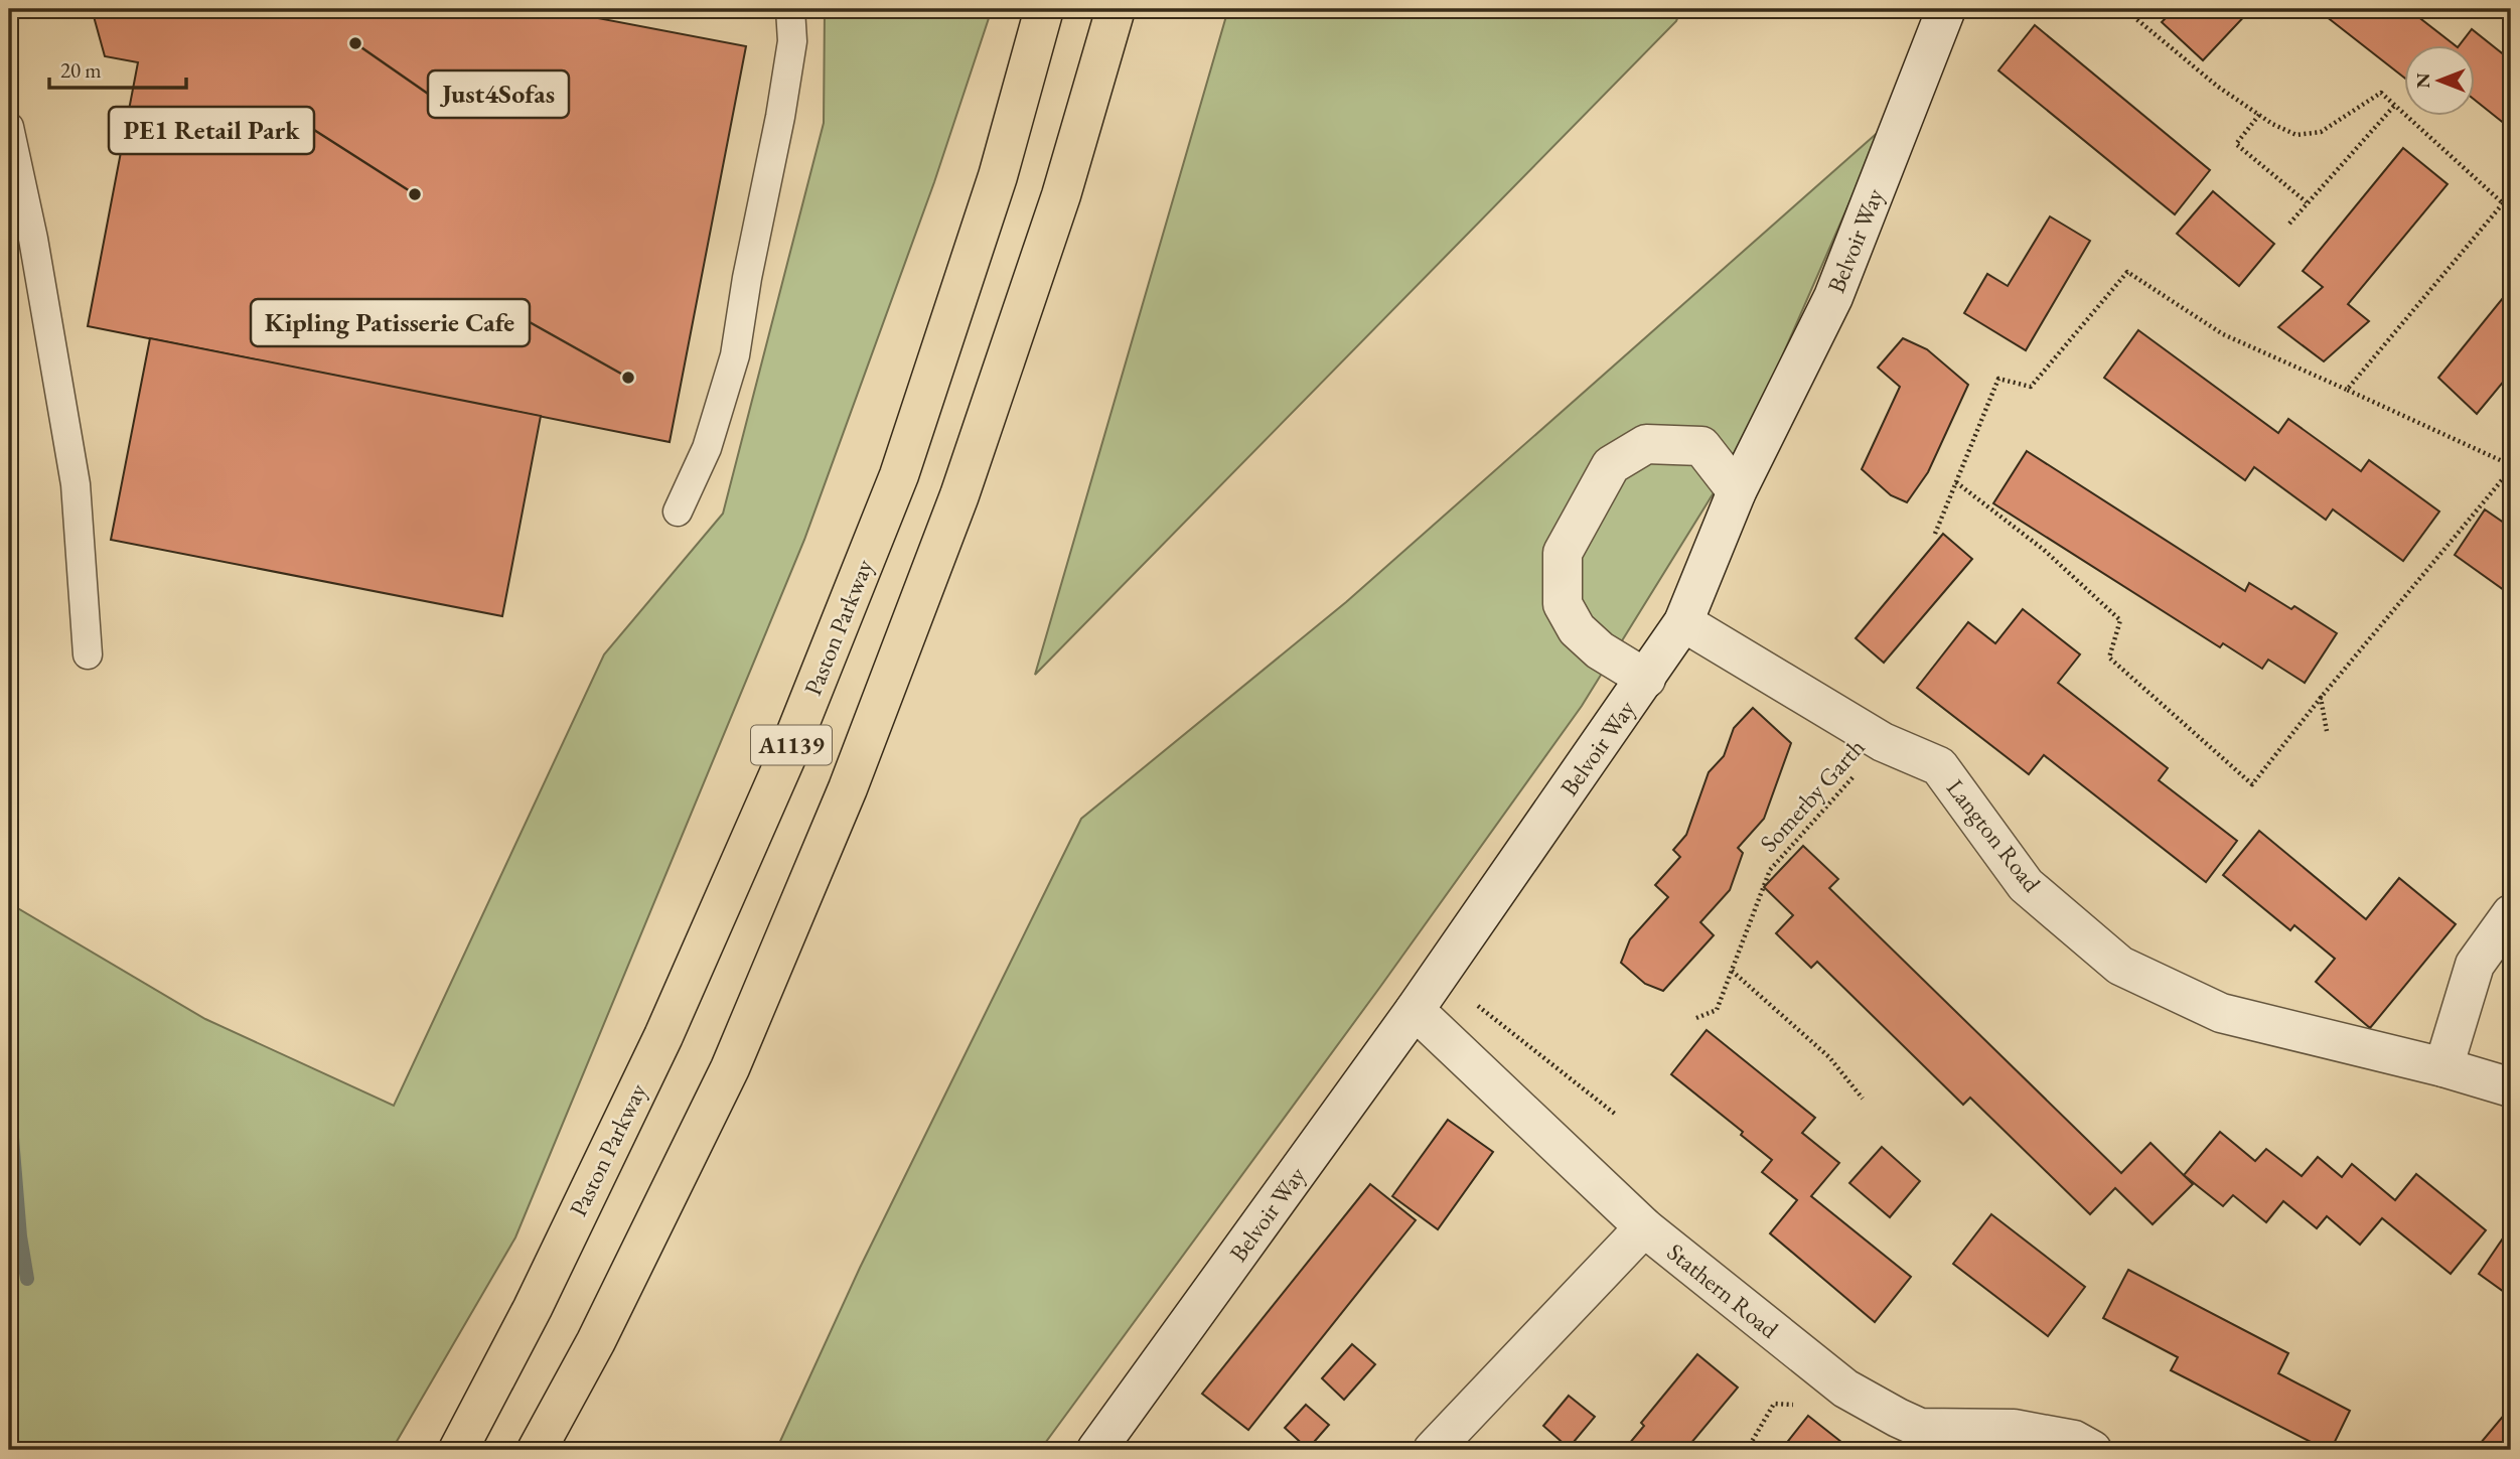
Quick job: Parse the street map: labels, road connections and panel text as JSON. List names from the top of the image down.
{
  "streets": {
    "highway": ["Paston Parkway", "A1139"],
    "street": ["Belvoir Way", "Langton Road", "Stathern Road"],
    "path": ["Somerby Garth"]
  },
  "crossings": [
    ["Belvoir Way", "Langton Road"],
    ["Belvoir Way", "Stathern Road"],
    ["Somerby Garth", "Langton Road"]
  ],
  "places": ["Just4Sofas", "PE1 Retail Park", "Kipling Patisserie Cafe"],
  "scale_bar": "20 m",
  "north": "left"
}
